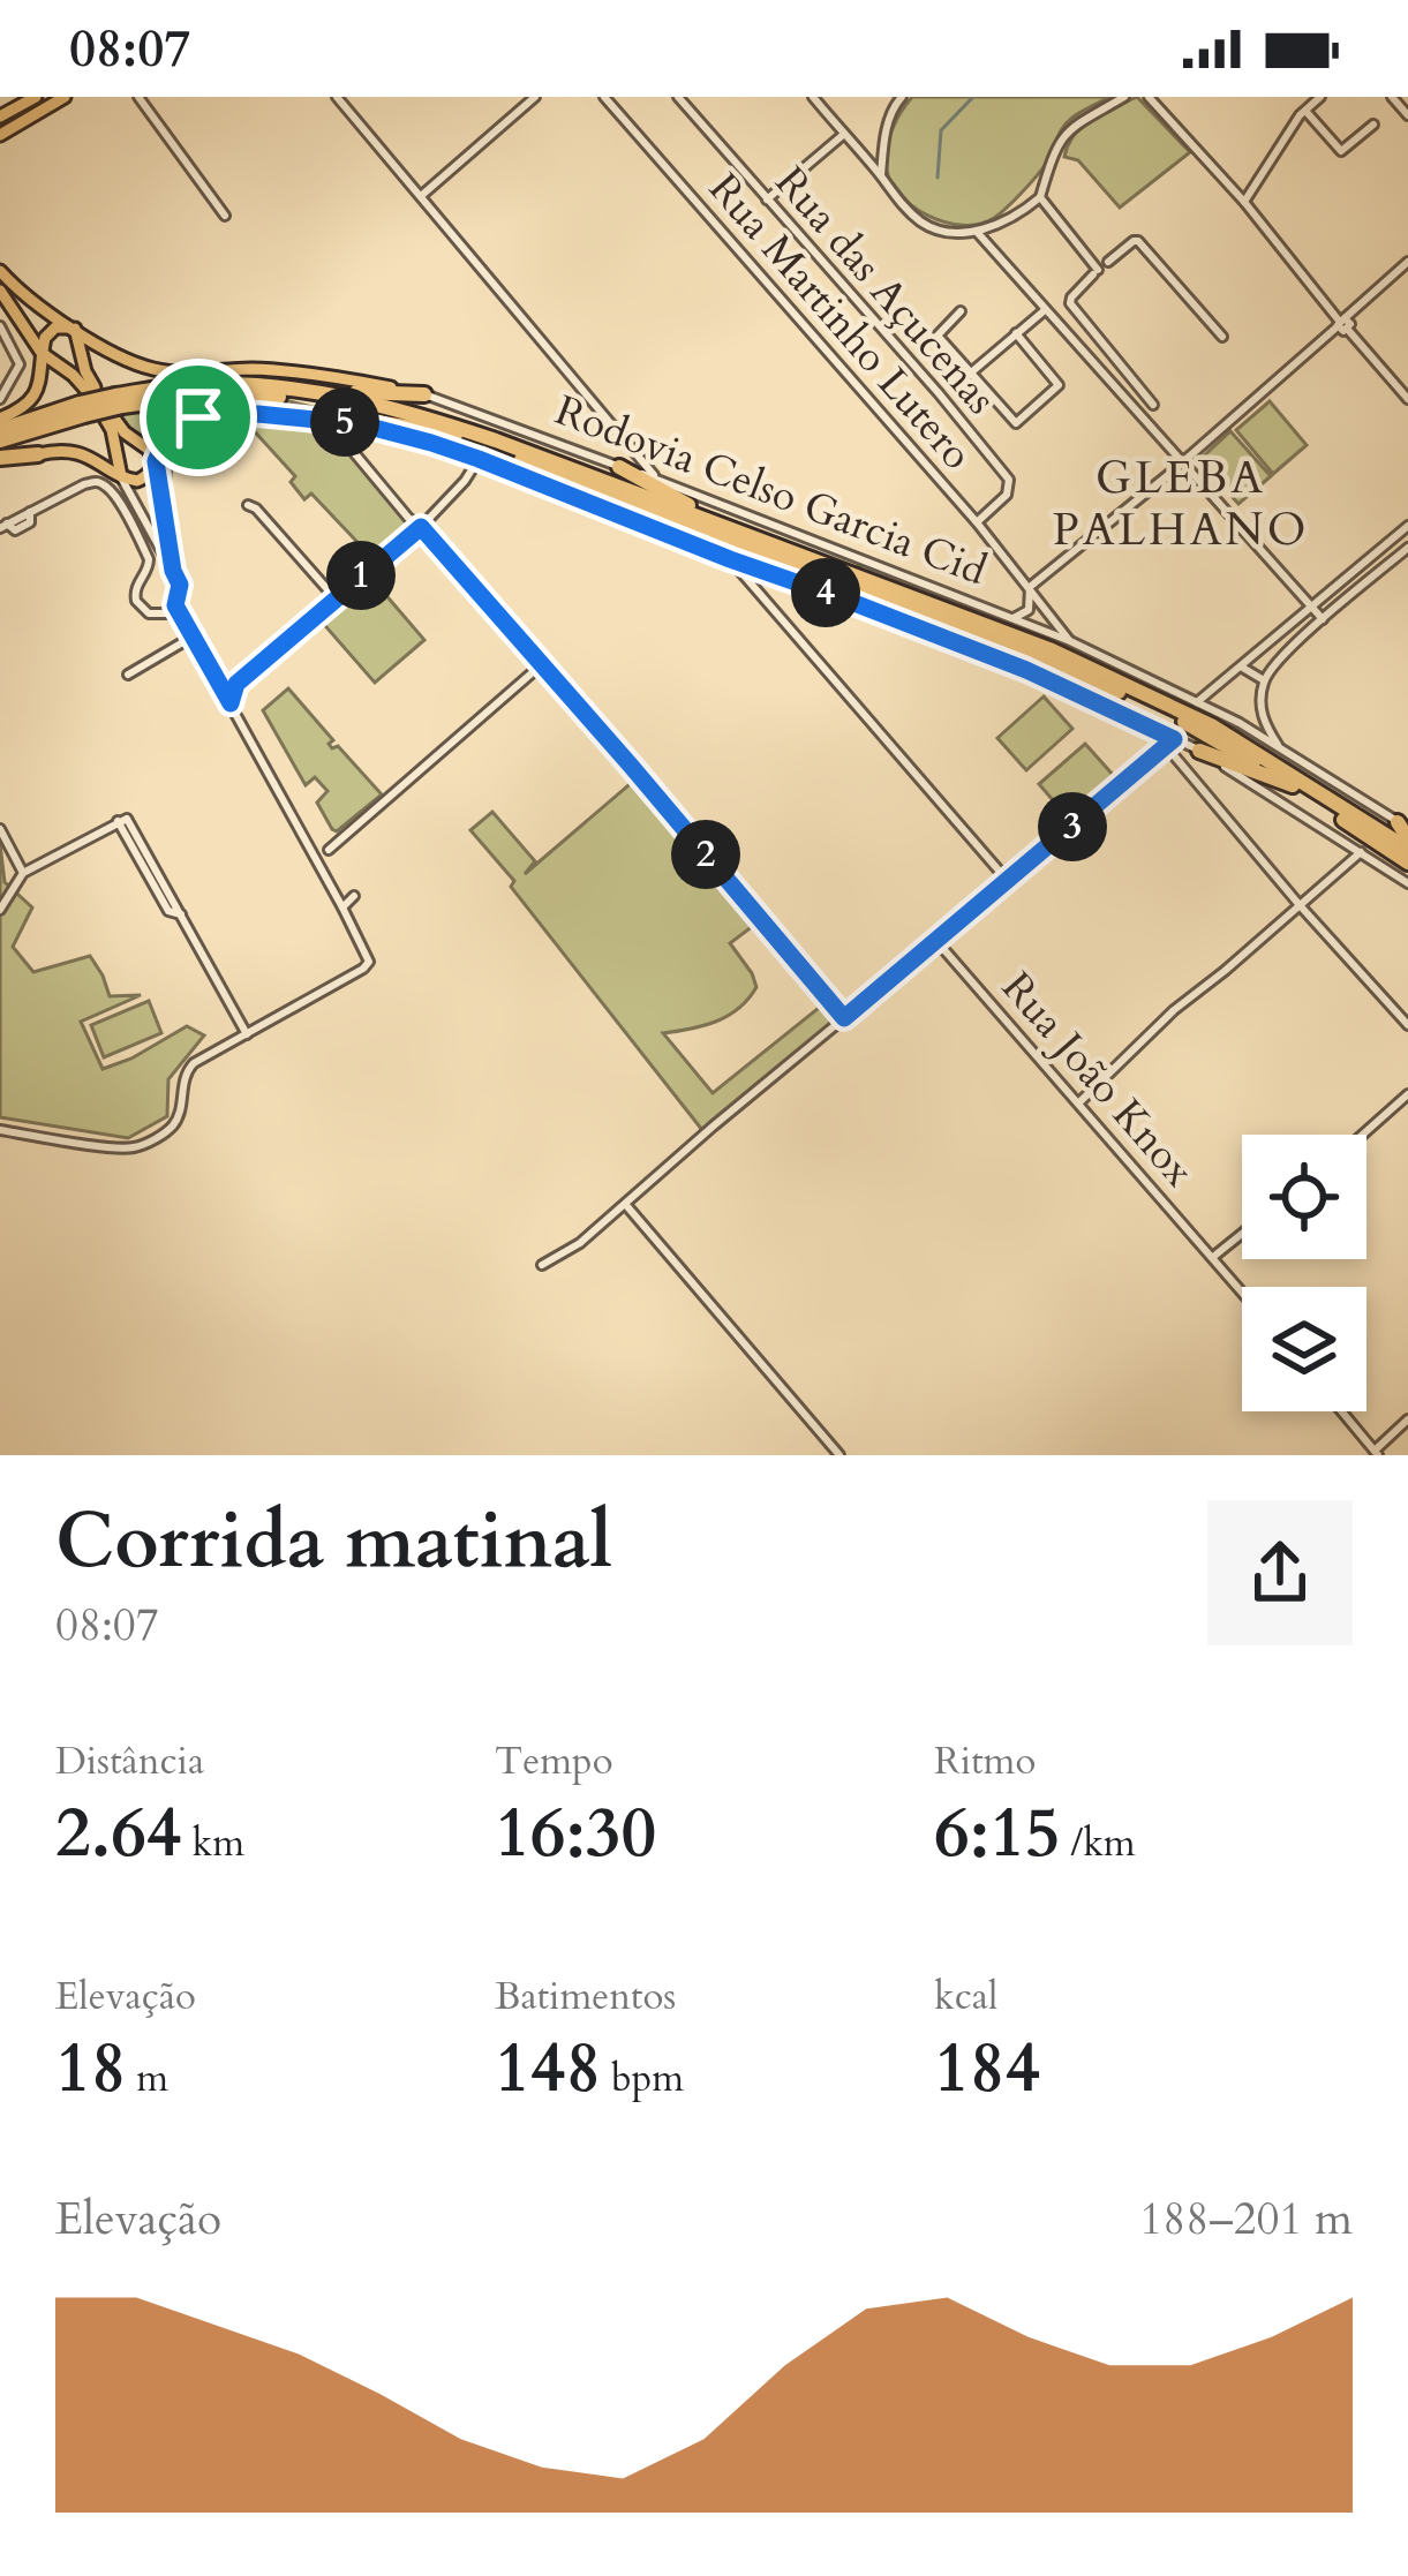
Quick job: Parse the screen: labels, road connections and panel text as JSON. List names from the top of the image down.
{
  "streets": {
    "highway": ["Rodovia Celso Garcia Cid"],
    "street": ["Rua das Açucenas", "Rua Martinho Lutero", "Rua João Knox"]
  },
  "crossings": [
    ["Rua das Açucenas", "Rua Martinho Lutero"],
    ["Rua Martinho Lutero", "Rodovia Celso Garcia Cid"]
  ],
  "districts": ["GLEBA PALHANO"],
  "page": {
    "status": "08:07",
    "pins": [
      "5",
      "1",
      "4",
      "3",
      "2"
    ],
    "heading": ["Corrida matinal", "08:07"],
    "stats": [
      ["Distância", "2.64 km"],
      ["Tempo", "16:30"],
      ["Ritmo", "6:15 /km"],
      ["Elevação", "18 m"],
      ["Batimentos", "148 bpm"],
      ["kcal", "184"]
    ],
    "chart": ["Elevação", "188–201 m"]
  }
}
